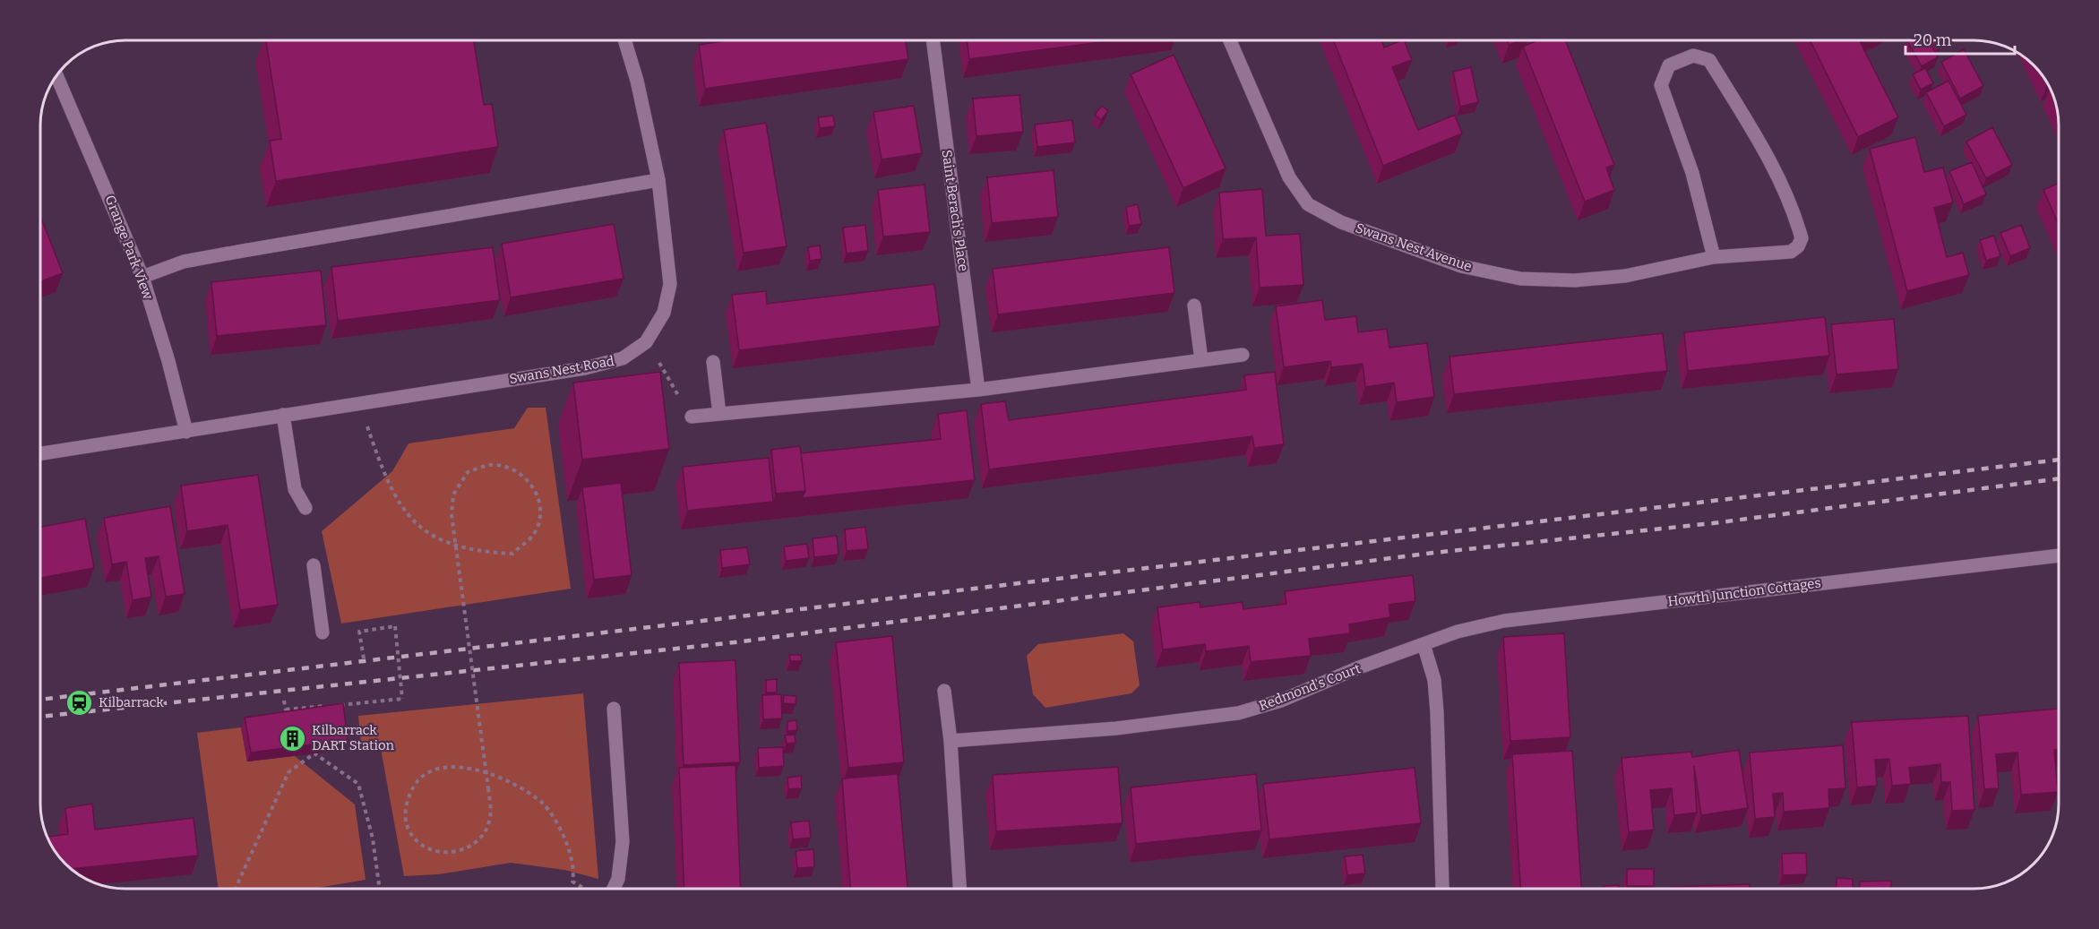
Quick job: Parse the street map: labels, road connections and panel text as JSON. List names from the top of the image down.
{
  "streets": {
    "street": [
      "Saint Berach's Place",
      "Grange Park View",
      "Swans Nest Avenue",
      "Swans Nest Road",
      "Howth Junction Cottages",
      "Redmond's Court"
    ]
  },
  "crossings": [
    ["Grange Park View", "Swans Nest Road"],
    ["Howth Junction Cottages", "Redmond's Court"]
  ],
  "places": {
    "station": ["Kilbarrack"],
    "building": ["Kilbarrack DART Station"]
  },
  "scale_bar": "20 m"
}
